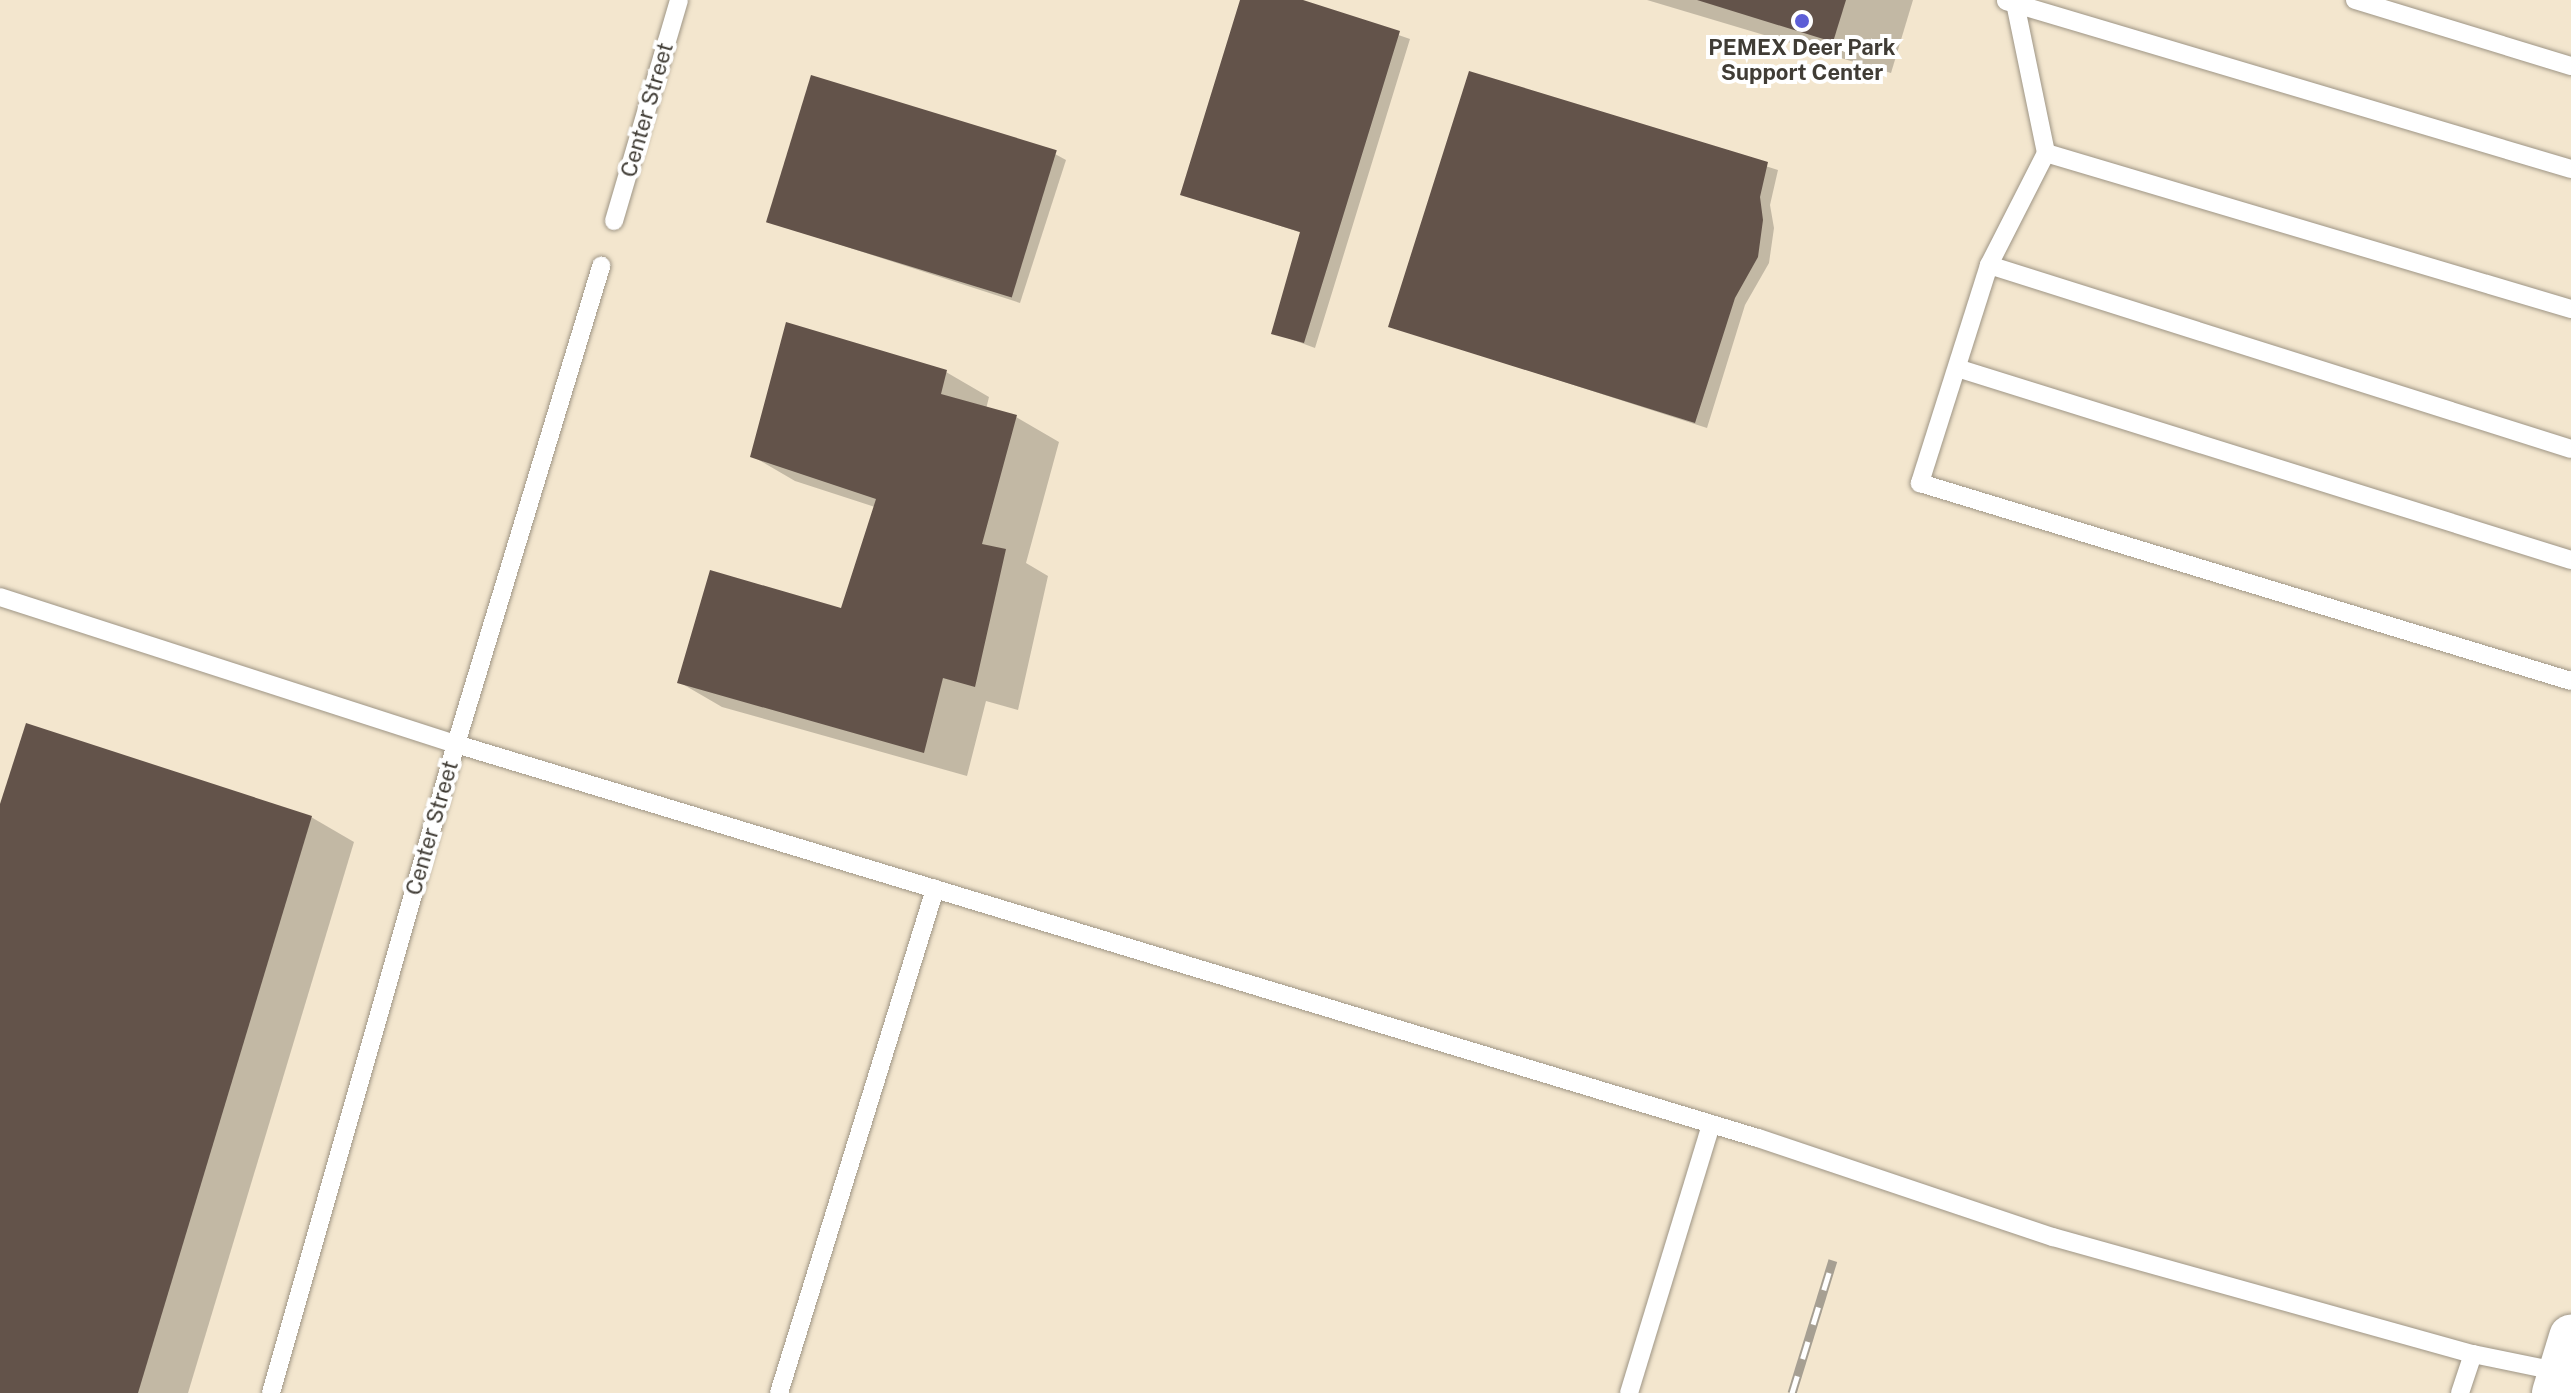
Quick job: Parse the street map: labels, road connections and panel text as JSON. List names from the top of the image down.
{
  "streets": {
    "lane": ["Center Street"]
  },
  "places": ["PEMEX Deer Park Support Center"]
}
